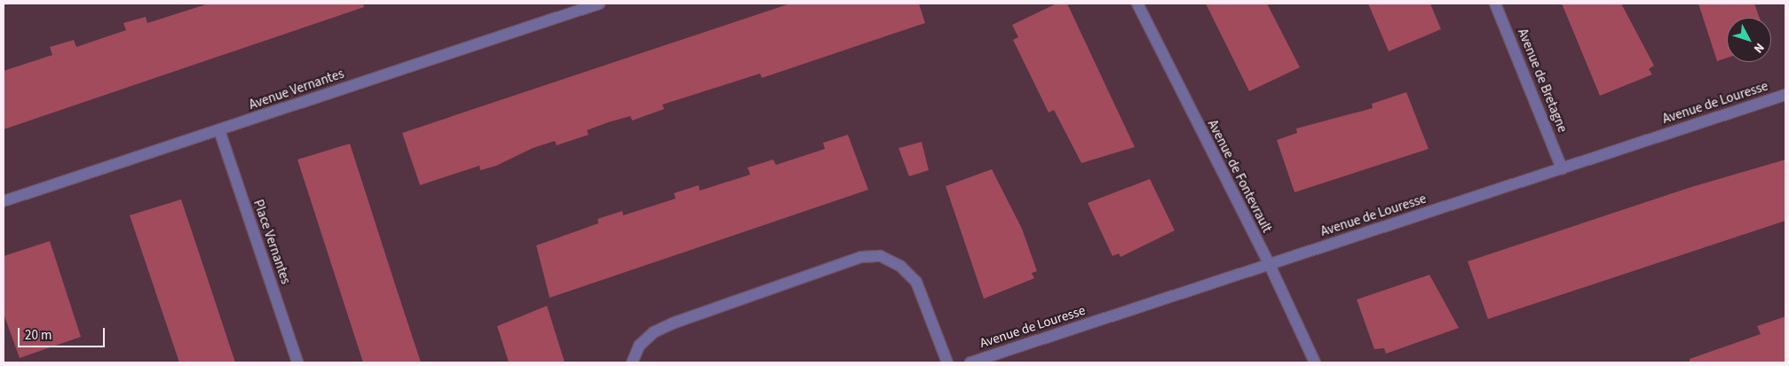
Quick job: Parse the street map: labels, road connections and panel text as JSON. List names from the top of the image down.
{
  "streets": {
    "street": [
      "Avenue de Bretagne",
      "Avenue Vernantes",
      "Avenue de Louresse",
      "Avenue de Fontevrault",
      "Place Vernantes"
    ]
  },
  "crossings": [
    ["Avenue de Bretagne", "Avenue de Louresse"],
    ["Avenue Vernantes", "Place Vernantes"],
    ["Avenue de Louresse", "Avenue de Fontevrault"]
  ],
  "scale_bar": "20 m",
  "north": "bottom right"
}
